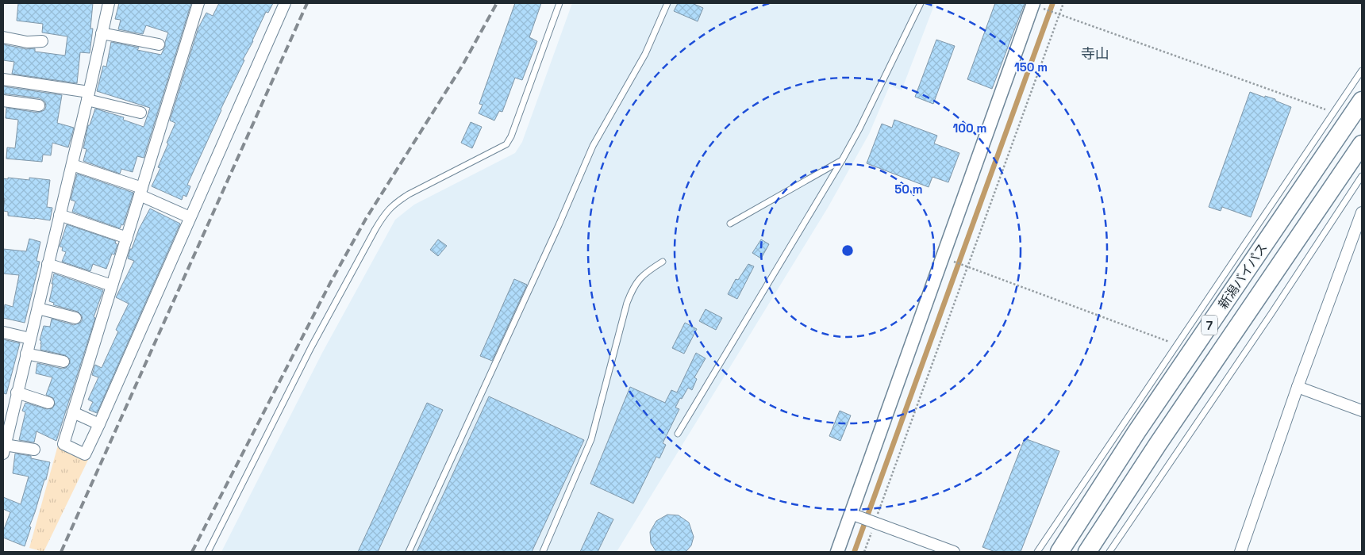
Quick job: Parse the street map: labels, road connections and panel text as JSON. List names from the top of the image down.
{
  "streets": {
    "highway": ["新潟バイパス", "7"]
  },
  "districts": ["寺山"],
  "rings": ["150 m", "100 m", "50 m"]
}
